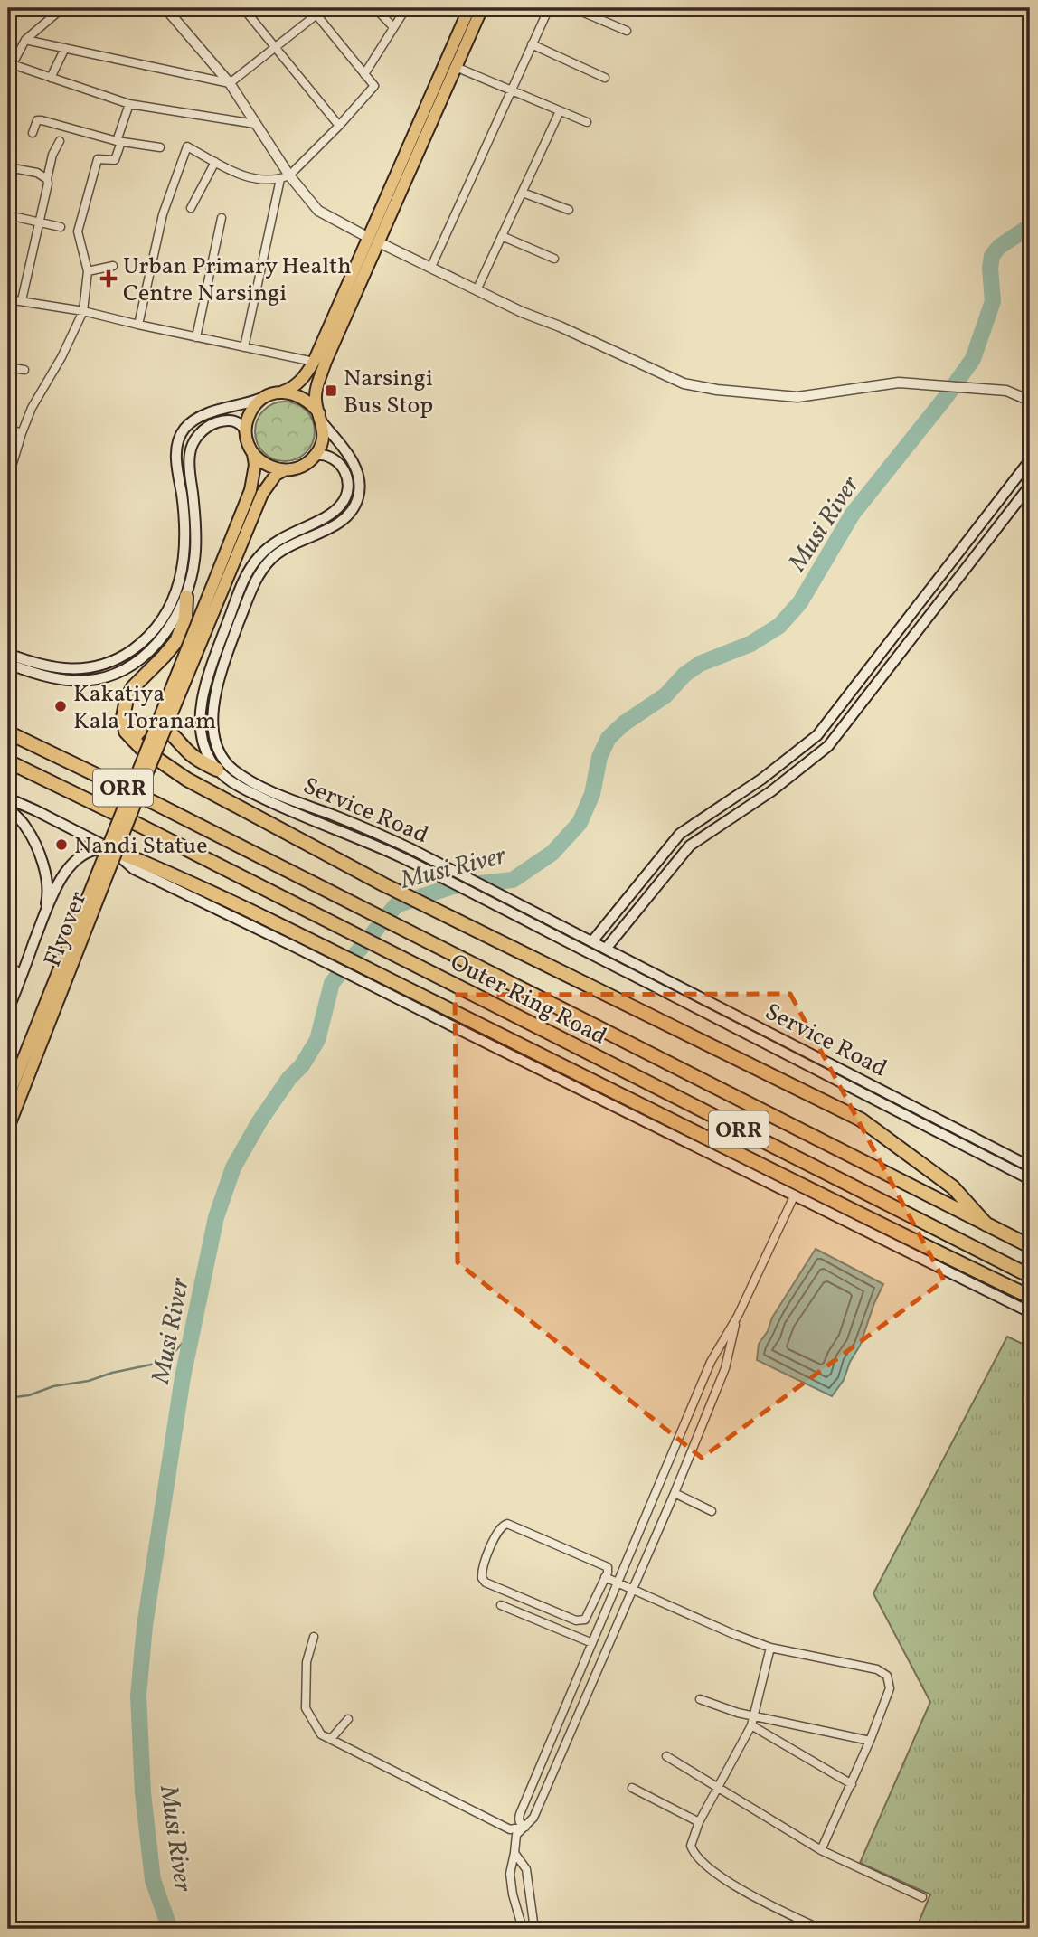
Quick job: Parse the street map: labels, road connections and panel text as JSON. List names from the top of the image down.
{
  "streets": {
    "highway": ["ORR", "Outer Ring Road"],
    "main road": ["Service Road", "Flyover"]
  },
  "crossings": [
    ["Service Road", "Flyover"]
  ],
  "water": ["Musi River"],
  "places": {
    "health": ["Urban Primary Health Centre Narsingi"],
    "transit": ["Narsingi Bus Stop"],
    "other": ["Kakatiya Kala Toranam", "Nandi Statue"]
  }
}
